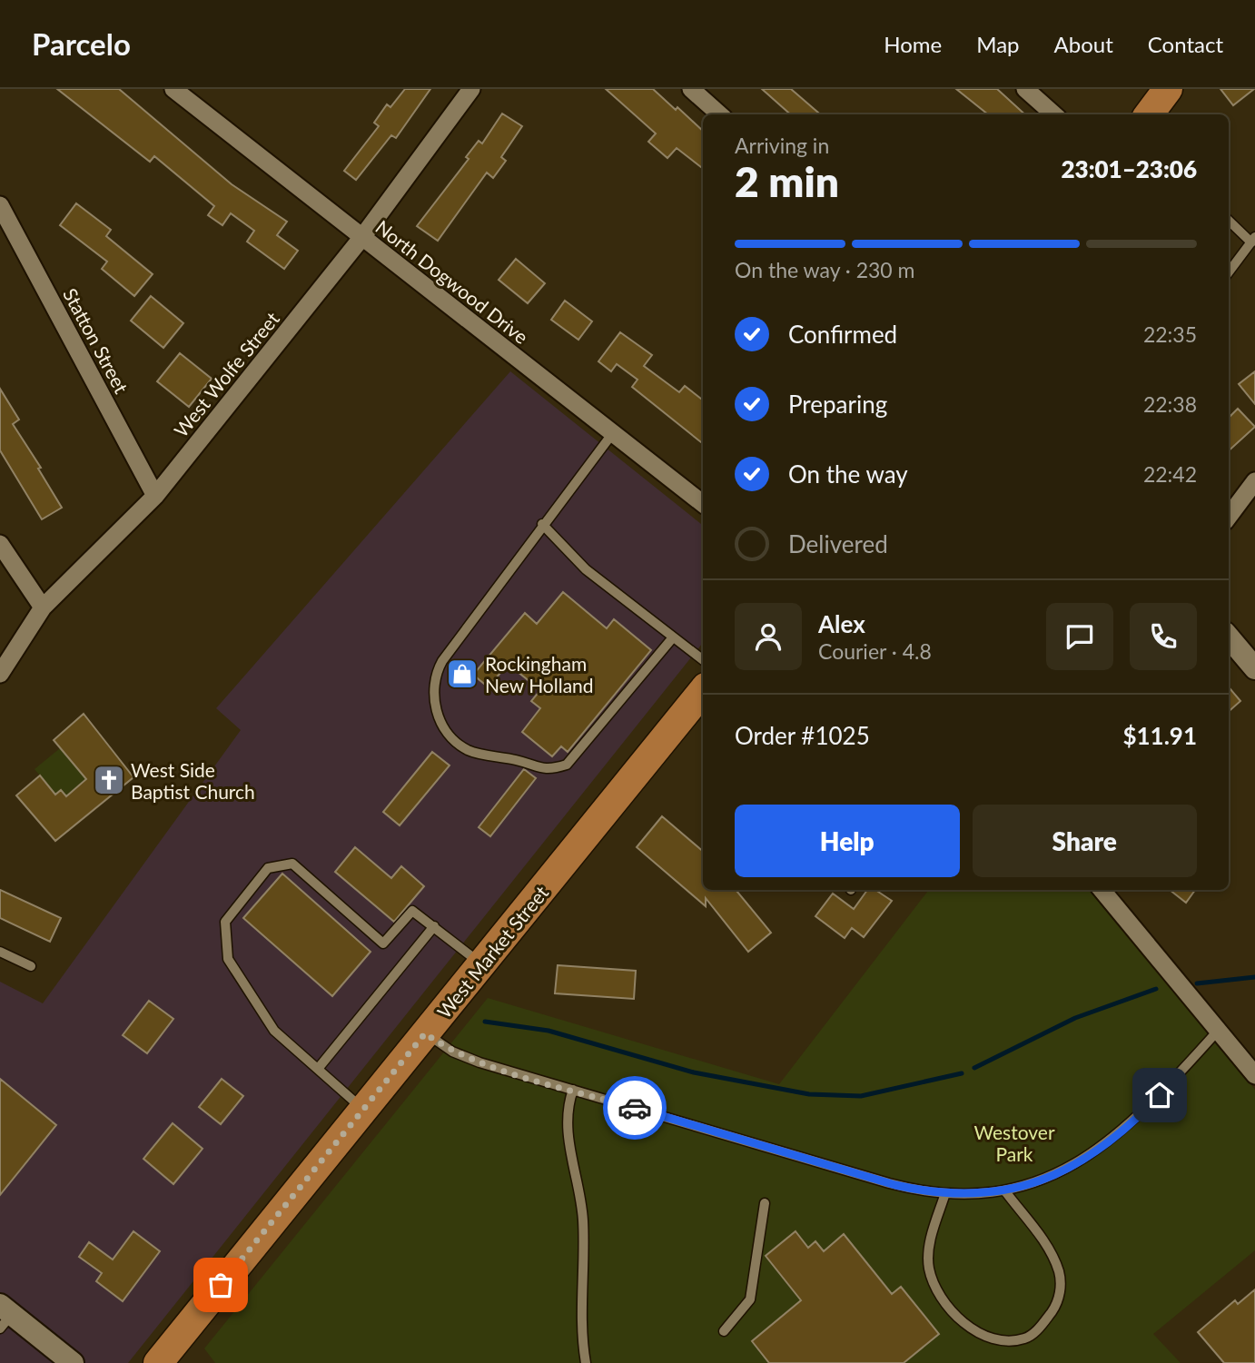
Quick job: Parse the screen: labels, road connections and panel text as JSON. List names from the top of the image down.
{
  "streets": {
    "main road": ["West Market Street"],
    "street": ["North Dogwood Drive", "Statton Street", "West Wolfe Street"]
  },
  "crossings": [
    ["North Dogwood Drive", "West Wolfe Street"],
    ["Statton Street", "West Wolfe Street"]
  ],
  "parks": ["Westover Park"],
  "places": {
    "shop": ["Rockingham New Holland"],
    "church": ["West Side Baptist Church"]
  },
  "page": {
    "header": "Parcelo",
    "nav": [
      "Home",
      "Map",
      "About",
      "Contact"
    ],
    "heading": ["2 min", "Arriving in", "23:01–23:06"],
    "panel": [
      "Alex",
      "Courier · 4.8",
      "Order #1025",
      "$11.91"
    ],
    "bar": "On the way · 230 m",
    "list": [
      ["Confirmed", "22:35"],
      ["Preparing", "22:38"],
      ["On the way", "22:42"],
      "Delivered"
    ],
    "buttons": ["Help", "Share"]
  }
}
